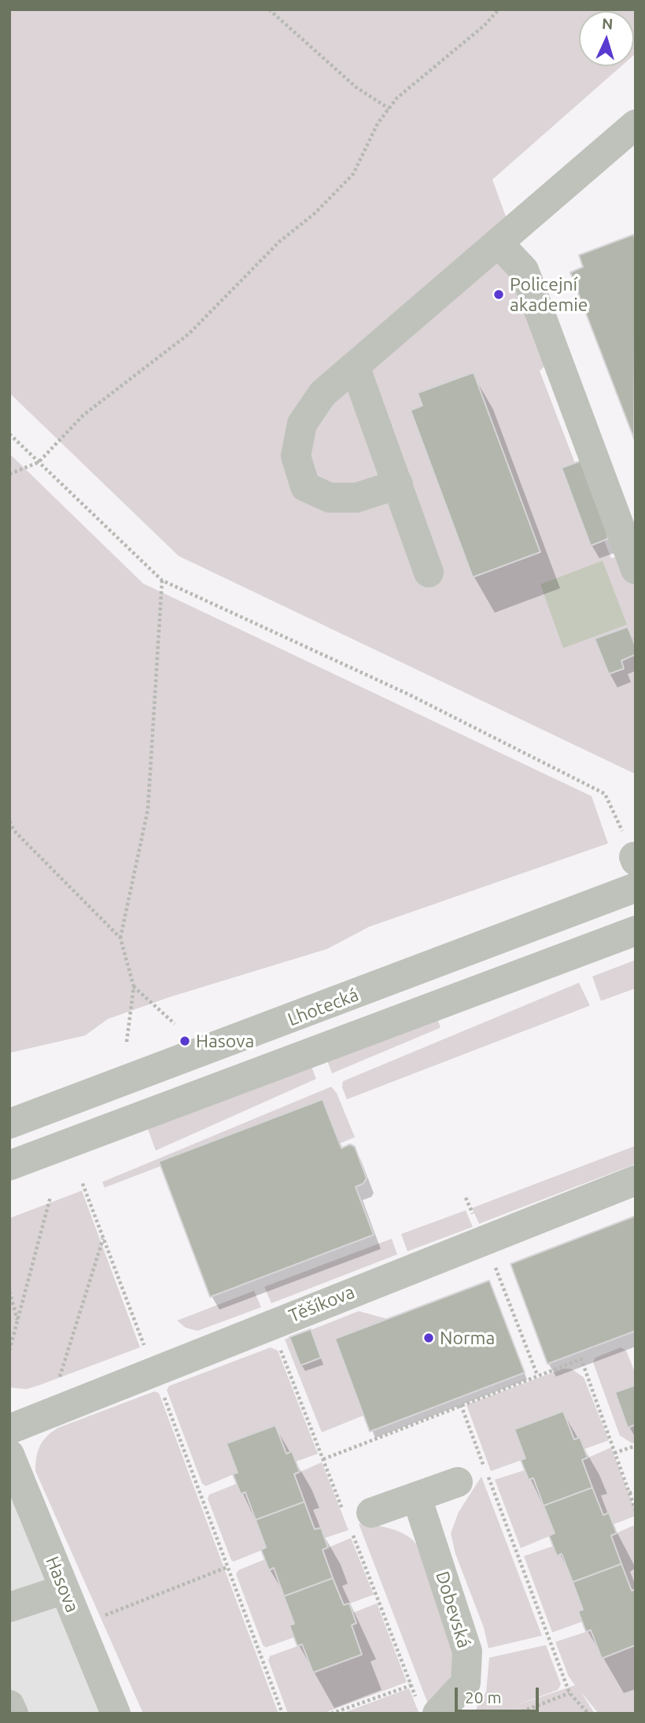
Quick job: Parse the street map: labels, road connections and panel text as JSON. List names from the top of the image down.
{
  "streets": {
    "street": [
      "Lhotecká",
      "Těšíkova",
      "Hasova",
      "Dobevská"
    ]
  },
  "places": ["Policejní akademie", "Hasova", "Norma"],
  "scale_bar": "20 m",
  "north": "top"
}
